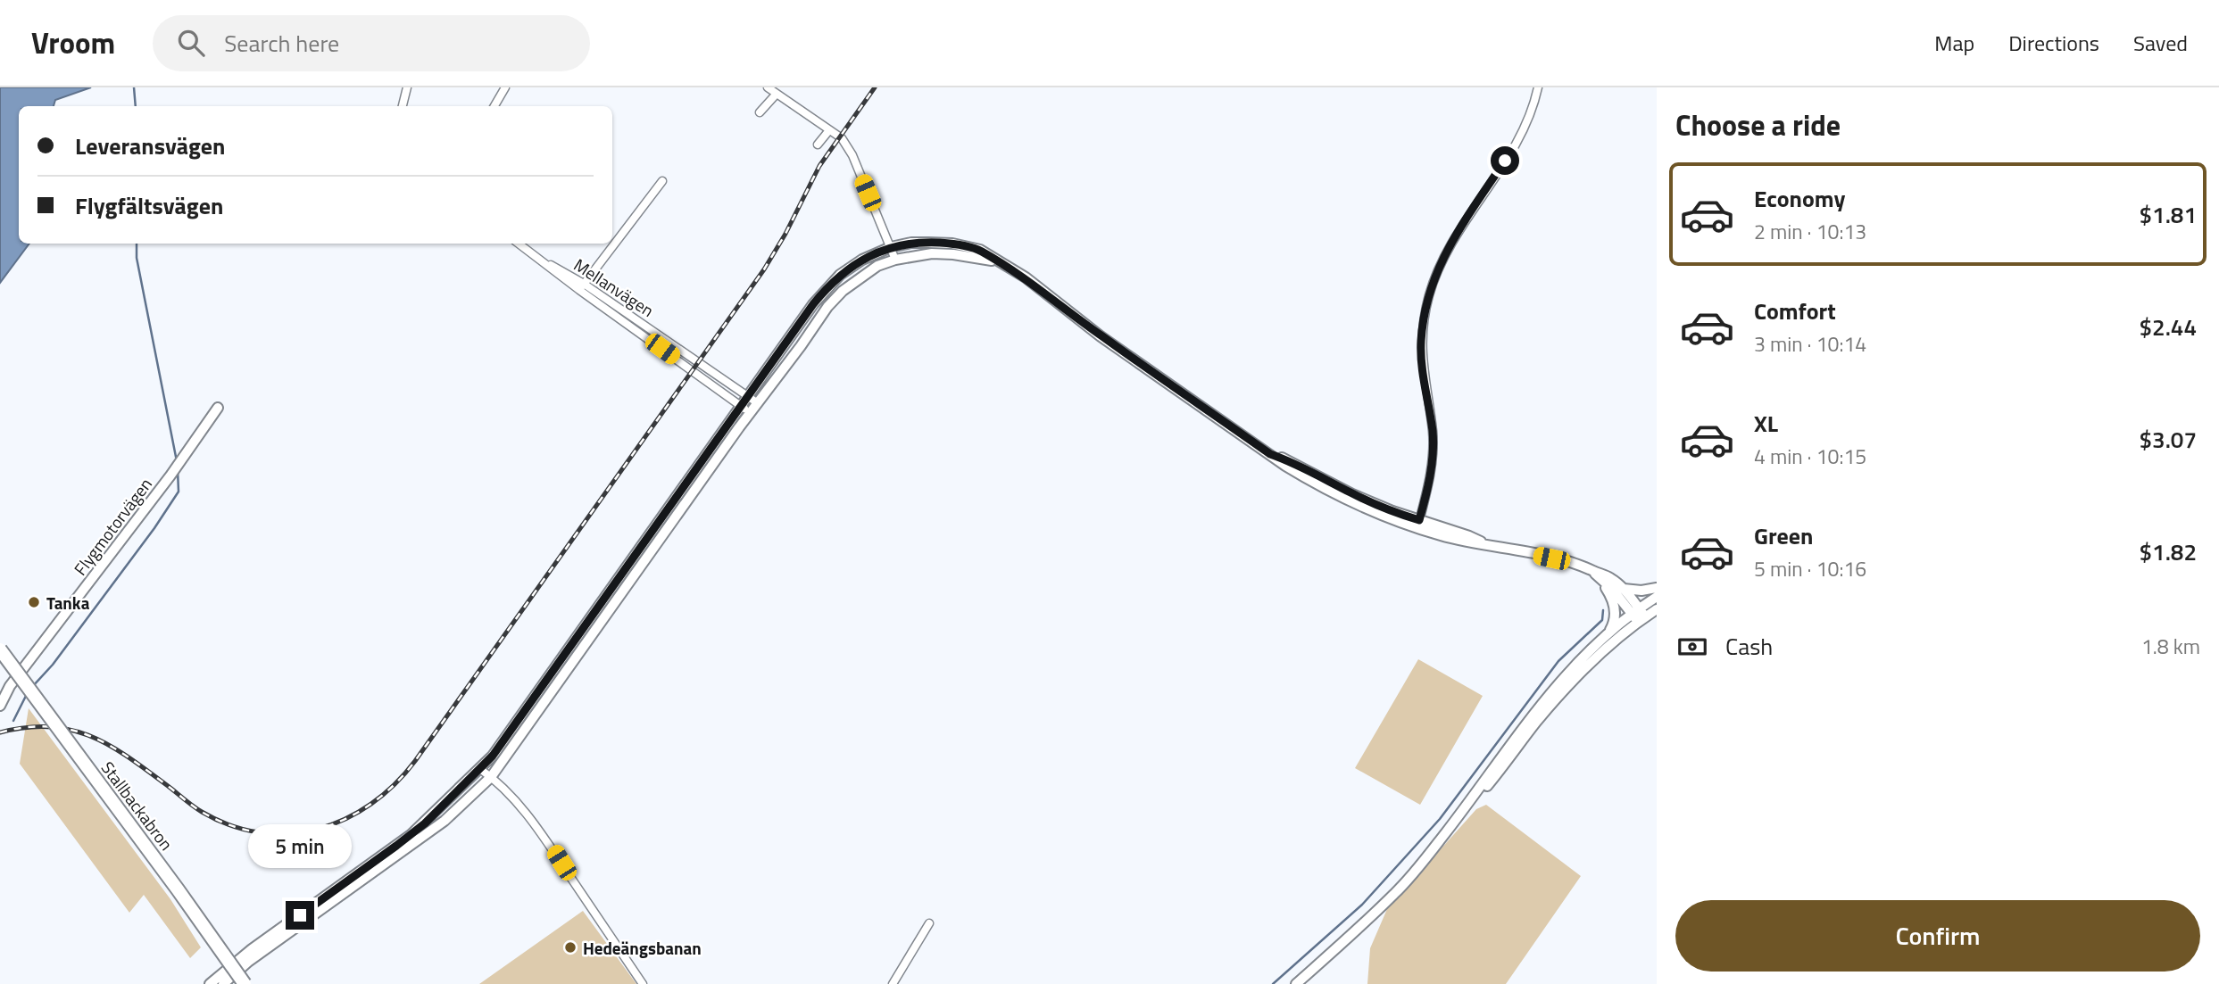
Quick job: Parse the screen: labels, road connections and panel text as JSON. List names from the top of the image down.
{
  "streets": {
    "highway": ["Stallbackabron"],
    "street": ["Mellanvägen", "Flygmotorvägen"]
  },
  "places": ["Tanka", "Hedeängsbanan"],
  "page": {
    "header": "Vroom",
    "search": "Search here",
    "nav": ["Map", "Directions", "Saved"],
    "heading": "Choose a ride",
    "banner": ["Leveransvägen", "Flygfältsvägen"],
    "list": [
      {
        "name": "Economy",
        "note": "2 min · 10:13",
        "value": "$1.81"
      },
      {
        "name": "Comfort",
        "note": "3 min · 10:14",
        "value": "$2.44"
      },
      {
        "name": "XL",
        "note": "4 min · 10:15",
        "value": "$3.07"
      },
      {
        "name": "Green",
        "note": "5 min · 10:16",
        "value": "$1.82"
      }
    ],
    "pay": ["Cash", "1.8 km"],
    "bubble": "5 min",
    "buttons": "Confirm"
  }
}
